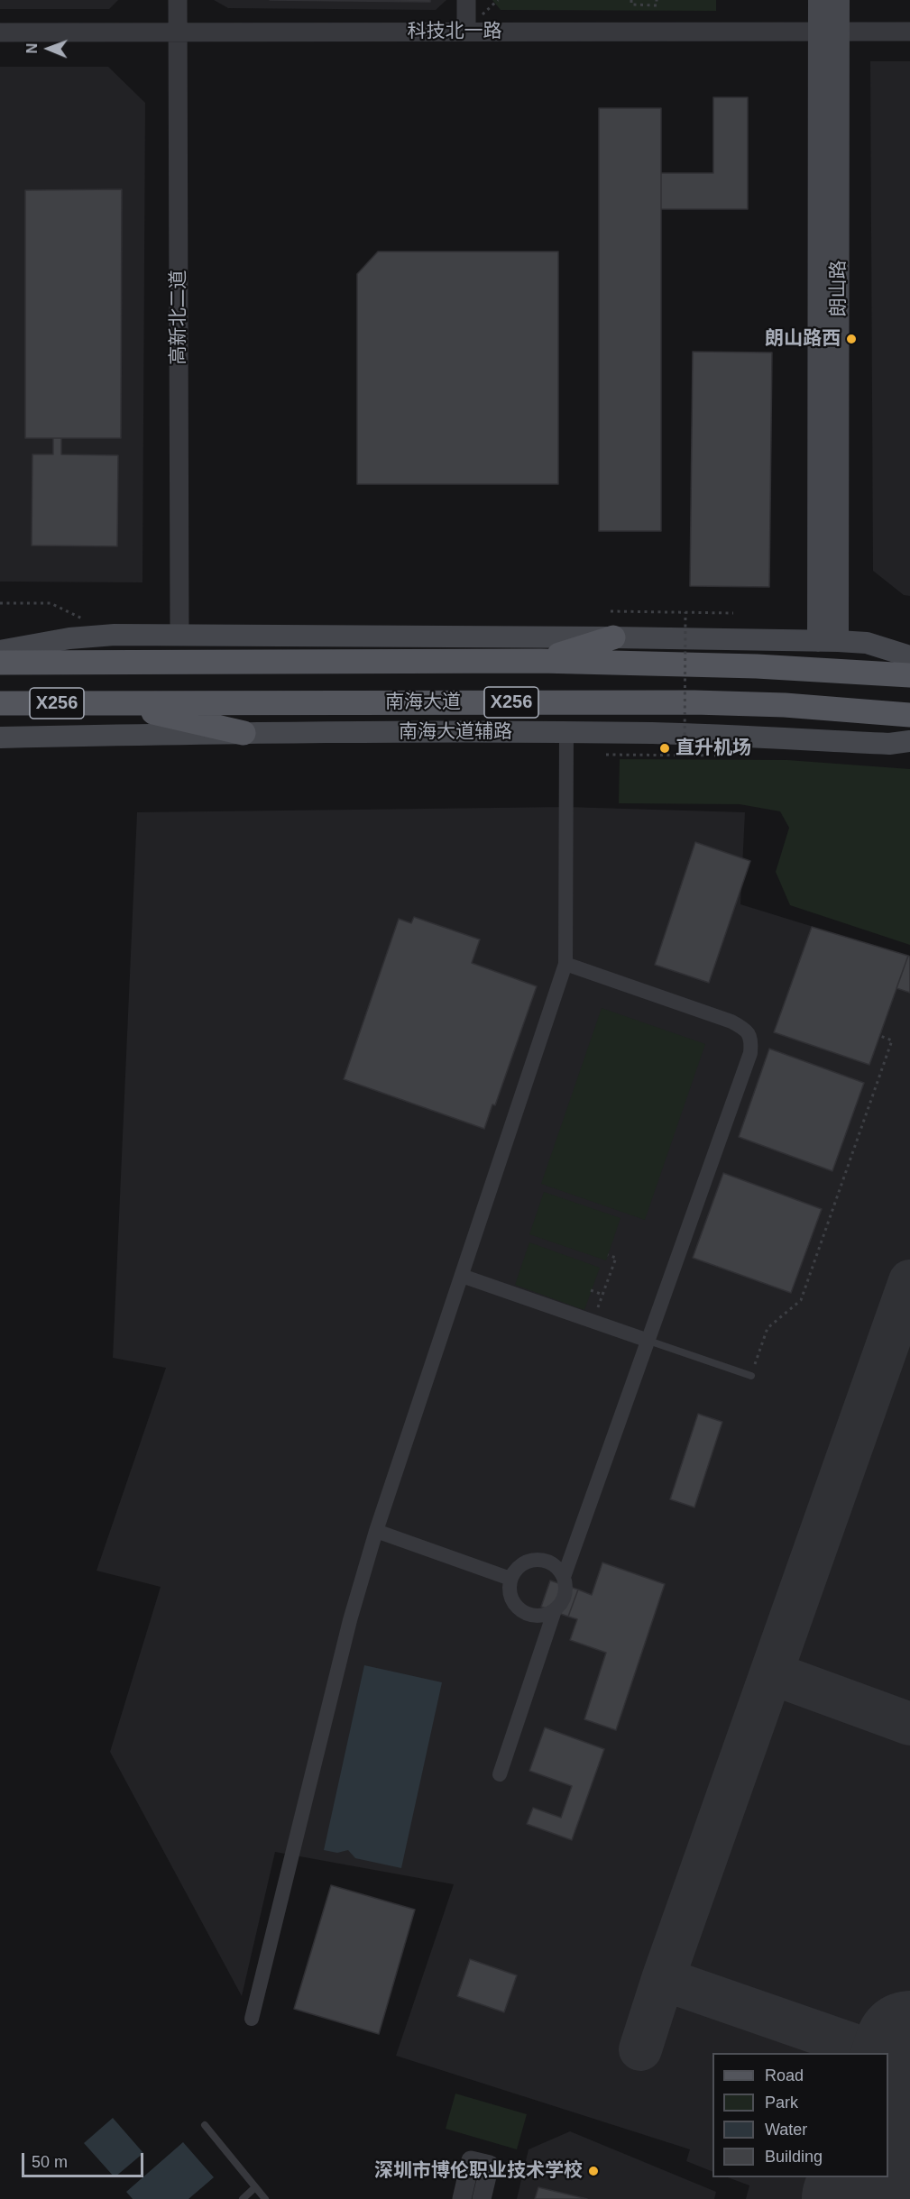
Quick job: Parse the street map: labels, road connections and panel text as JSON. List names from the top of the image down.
{
  "streets": {
    "main road": [
      "朗山路",
      "南海大道",
      "X256",
      "南海大道辅路"
    ],
    "street": ["科技北一路", "高新北二道"]
  },
  "crossings": [
    ["科技北一路", "朗山路"],
    ["科技北一路", "高新北二道"]
  ],
  "places": ["朗山路西", "直升机场", "深圳市博伦职业技术学校"],
  "legend": [
    "Road",
    "Park",
    "Water",
    "Building"
  ],
  "scale_bar": "50 m",
  "north": "left"
}
